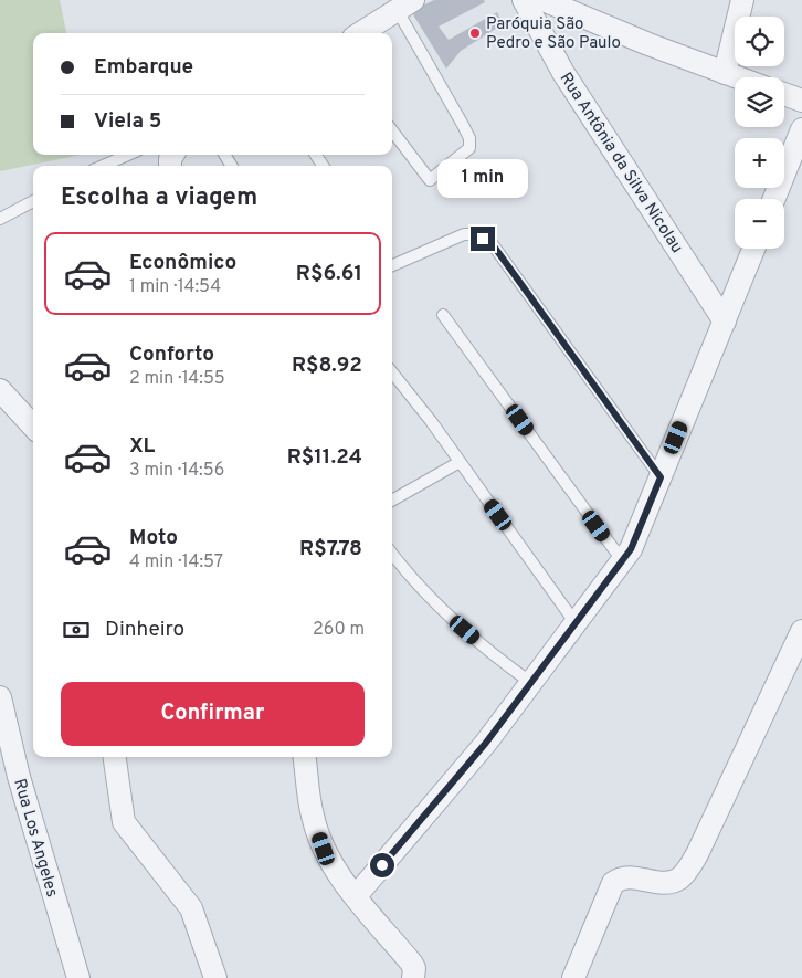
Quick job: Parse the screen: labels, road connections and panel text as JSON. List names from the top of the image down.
{
  "streets": {
    "street": ["Rua Antônia da Silva Nicolau", "Rua Los Angeles"]
  },
  "places": ["Paróquia São Pedro e São Paulo"],
  "page": {
    "map_buttons": ["+", "−"],
    "banner": ["Embarque", "Viela 5"],
    "bubble": "1 min",
    "heading": "Escolha a viagem",
    "list": [
      {
        "name": "Econômico",
        "note": "1 min · 14:54",
        "value": "R$6.61"
      },
      {
        "name": "Conforto",
        "note": "2 min · 14:55",
        "value": "R$8.92"
      },
      {
        "name": "XL",
        "note": "3 min · 14:56",
        "value": "R$11.24"
      },
      {
        "name": "Moto",
        "note": "4 min · 14:57",
        "value": "R$7.78"
      }
    ],
    "pay": ["Dinheiro", "260 m"],
    "buttons": "Confirmar"
  }
}
